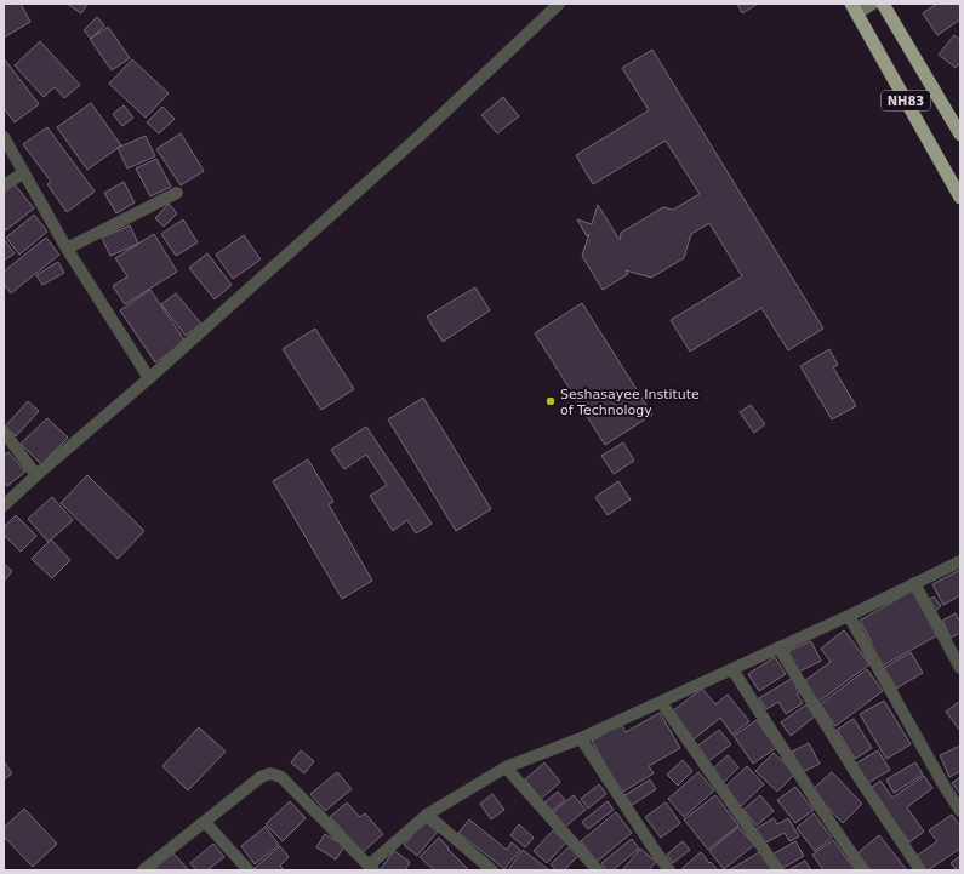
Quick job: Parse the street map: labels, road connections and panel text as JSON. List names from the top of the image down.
{
  "streets": {
    "highway": ["NH83"]
  },
  "places": ["Seshasayee Institute of Technology"]
}
